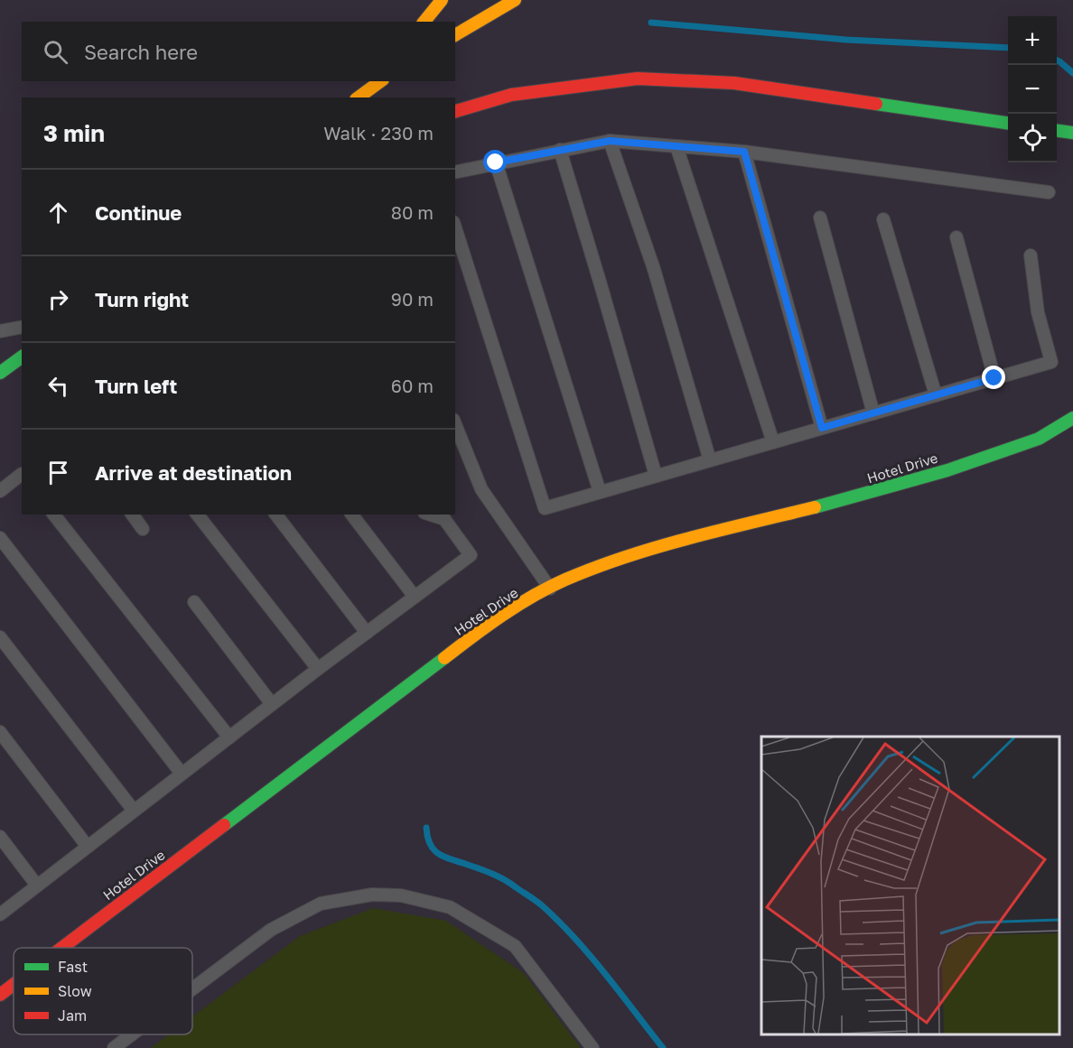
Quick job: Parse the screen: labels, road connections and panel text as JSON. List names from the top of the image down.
{
  "streets": {
    "street": ["Hotel Drive"]
  },
  "legend": ["Fast", "Slow", "Jam"],
  "page": {
    "map_buttons": ["+", "−"],
    "search": "Search here",
    "heading": ["3 min", "Walk · 230 m"],
    "list": [
      ["Continue", "80 m"],
      ["Turn right", "90 m"],
      ["Turn left", "60 m"],
      "Arrive at destination"
    ]
  }
}
